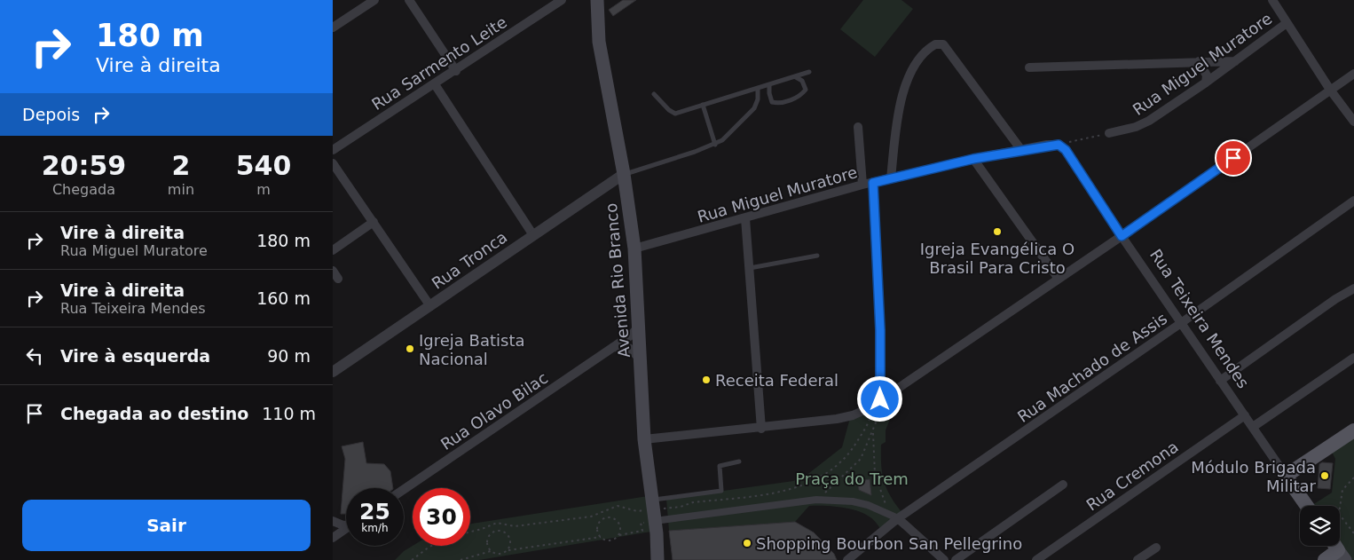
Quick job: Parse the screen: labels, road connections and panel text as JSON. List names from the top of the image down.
{
  "streets": {
    "main road": ["Avenida Rio Branco", "Rua Teixeira Mendes"],
    "street": [
      "Rua Sarmento Leite",
      "Rua Miguel Muratore",
      "Rua Tronca",
      "Rua Machado de Assis",
      "Rua Olavo Bilac",
      "Rua Cremona"
    ]
  },
  "crossings": [
    ["Rua Miguel Muratore", "Avenida Rio Branco"],
    ["Rua Miguel Muratore", "Rua Teixeira Mendes"],
    ["Rua Tronca", "Avenida Rio Branco"],
    ["Avenida Rio Branco", "Rua Olavo Bilac"],
    ["Rua Teixeira Mendes", "Rua Machado de Assis"],
    ["Rua Teixeira Mendes", "Rua Cremona"]
  ],
  "parks": ["Praça do Trem"],
  "places": [
    "Igreja Evangélica O Brasil Para Cristo",
    "Igreja Batista Nacional",
    "Receita Federal",
    "Módulo Brigada Militar",
    "Shopping Bourbon San Pellegrino"
  ],
  "page": {
    "turn": ["180 m", "Vire à direita"],
    "then": "Depois",
    "eta": [
      "20:59",
      "Chegada",
      "2",
      "min",
      "540",
      "m"
    ],
    "list": [
      {
        "name": "Vire à direita",
        "note": "Rua Miguel Muratore",
        "value": "180 m"
      },
      {
        "name": "Vire à direita",
        "note": "Rua Teixeira Mendes",
        "value": "160 m"
      },
      {
        "name": "Vire à esquerda",
        "value": "90 m"
      },
      {
        "name": "Chegada ao destino",
        "value": "110 m"
      }
    ],
    "speed": "25 km/h",
    "limit": "30",
    "buttons": "Sair"
  }
}
